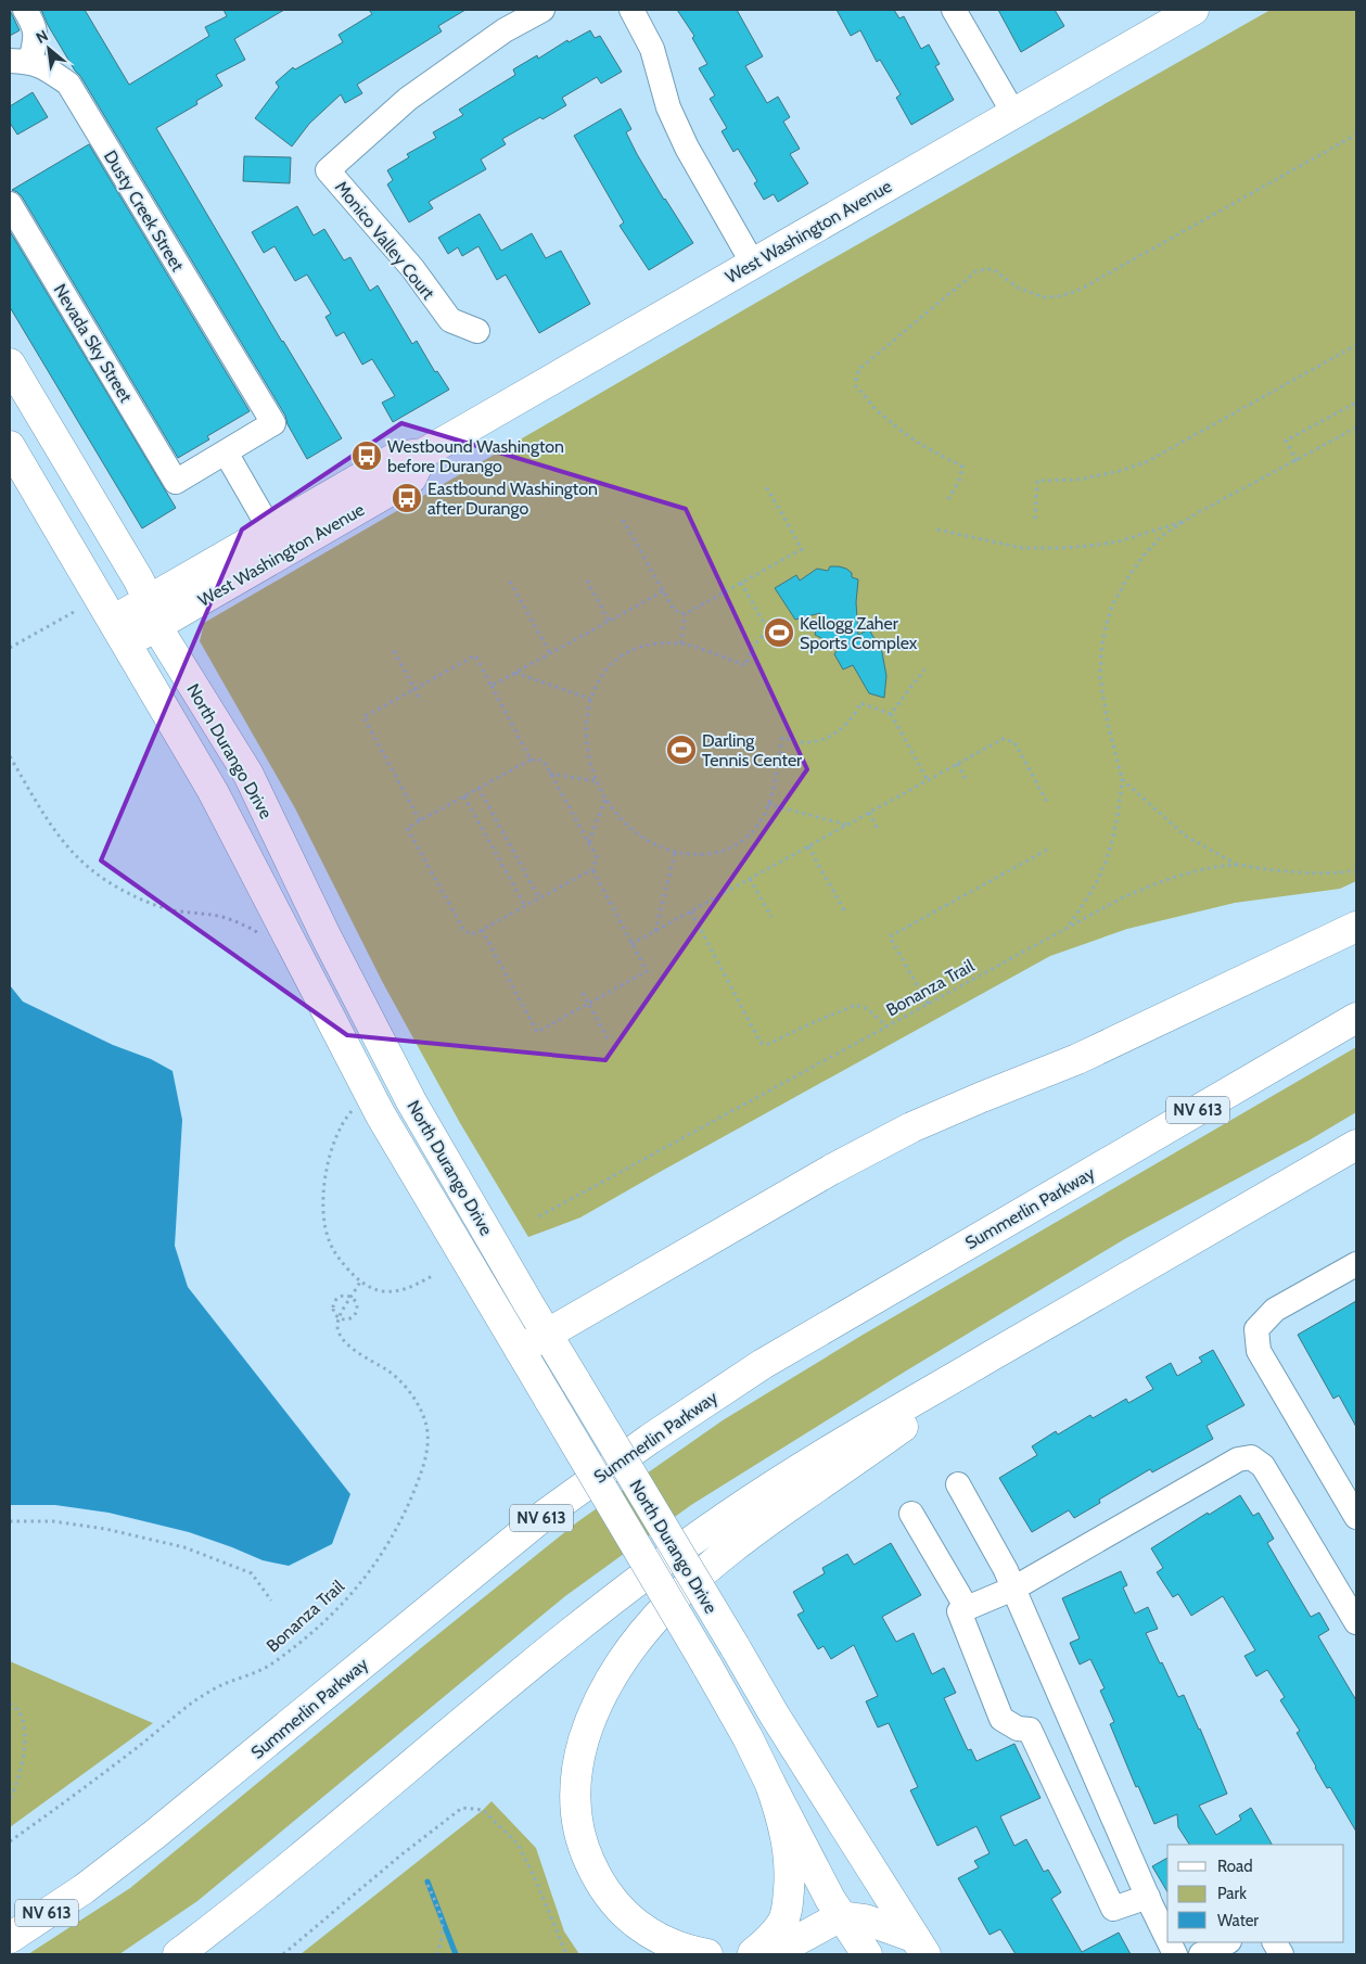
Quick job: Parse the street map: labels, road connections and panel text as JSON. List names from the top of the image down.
{
  "streets": {
    "main road": [
      "West Washington Avenue",
      "North Durango Drive",
      "NV 613",
      "Summerlin Parkway"
    ],
    "street": ["Dusty Creek Street", "Monico Valley Court", "Nevada Sky Street"],
    "path": ["Bonanza Trail"]
  },
  "crossings": [
    ["Dusty Creek Street", "Nevada Sky Street"],
    ["West Washington Avenue", "North Durango Drive"]
  ],
  "places": {
    "bus stop": ["Westbound Washington before Durango", "Eastbound Washington after Durango"],
    "sports": ["Kellogg Zaher Sports Complex", "Darling Tennis Center"]
  },
  "legend": ["Road", "Park", "Water"],
  "north": "top left"
}
